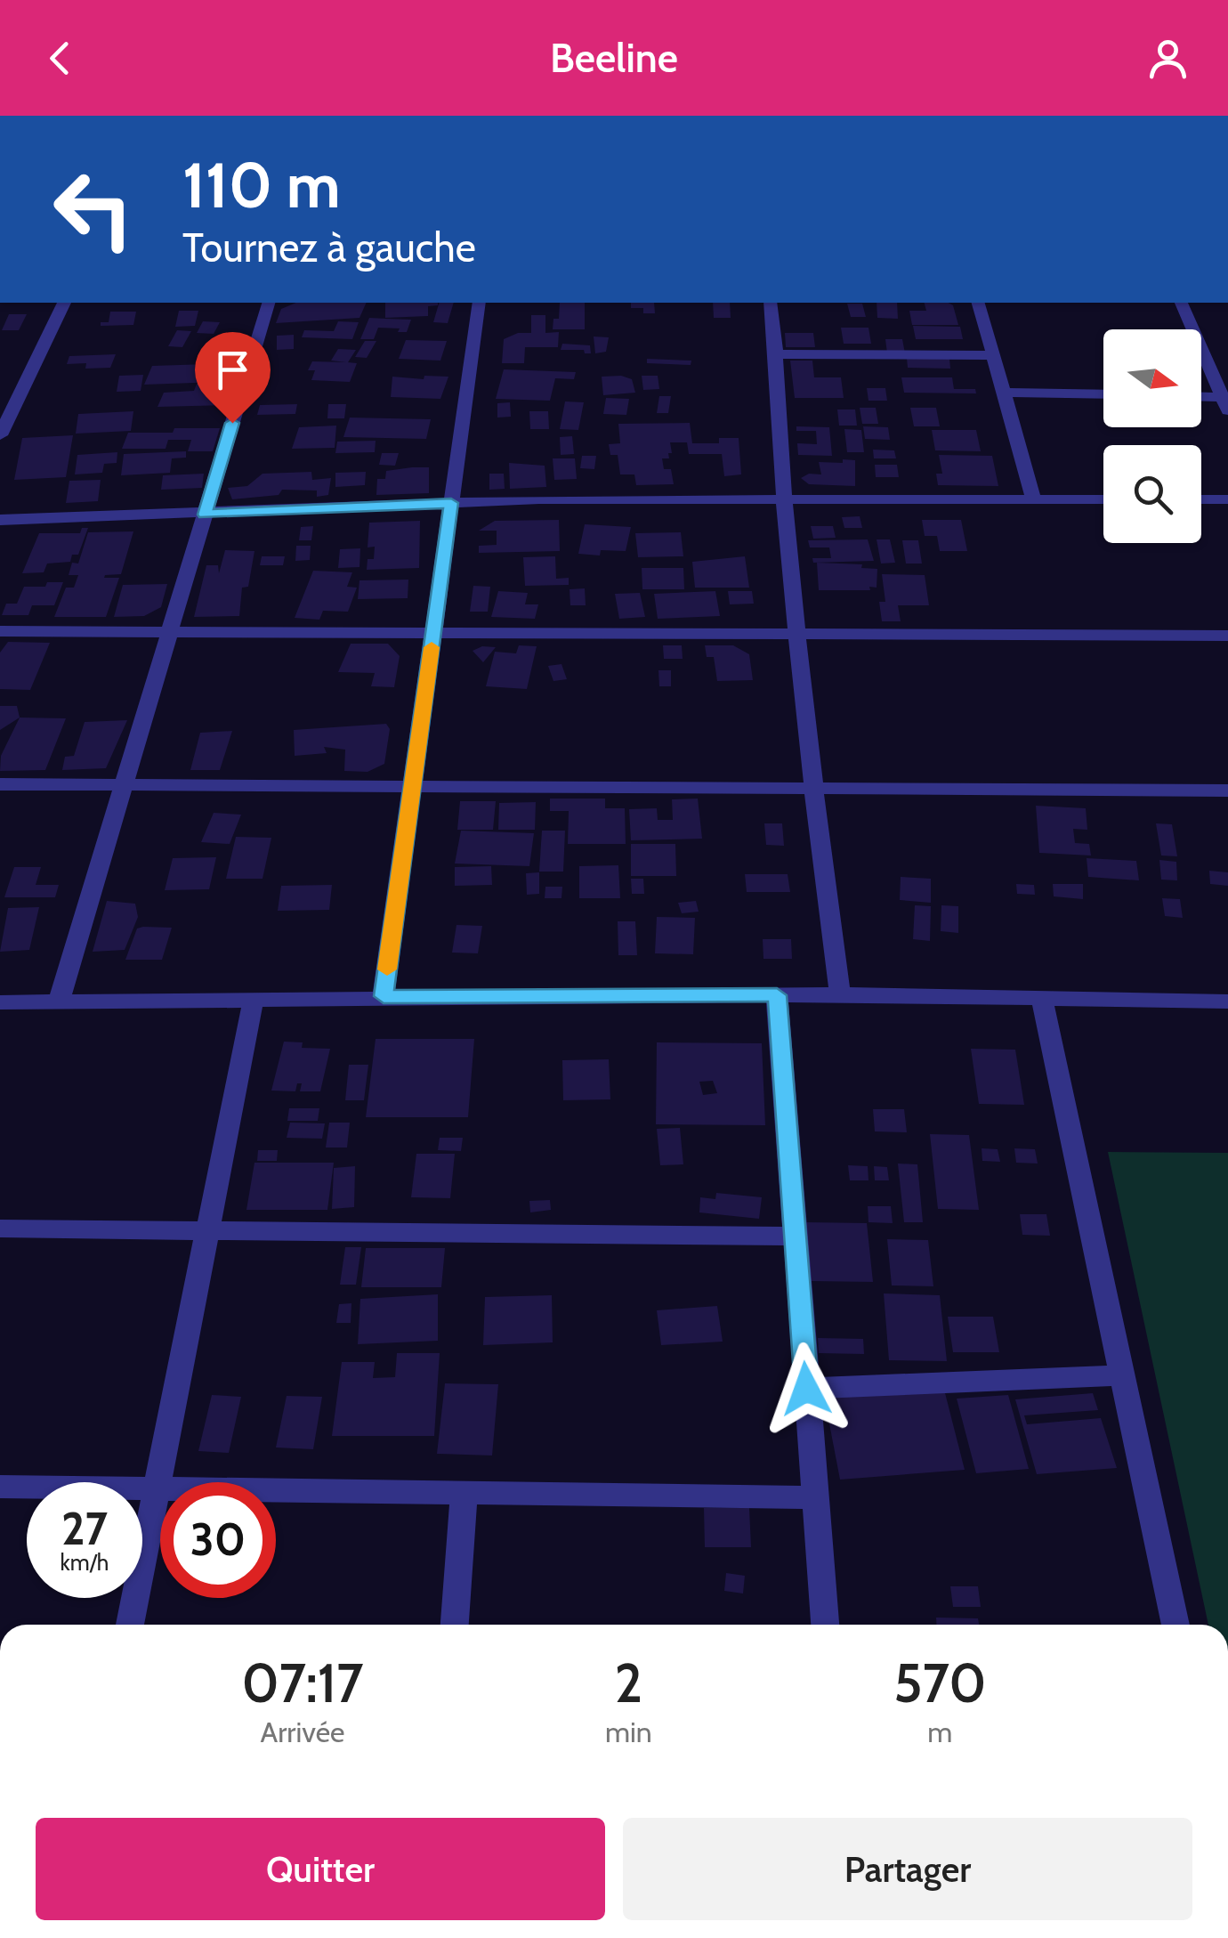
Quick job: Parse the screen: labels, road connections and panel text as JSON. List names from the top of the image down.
{
  "north": "right",
  "page": {
    "header": "Beeline",
    "turn": ["110 m", "Tournez à gauche"],
    "speed": "27 km/h",
    "limit": "30",
    "eta": [
      "07:17",
      "Arrivée",
      "2",
      "min",
      "570",
      "m"
    ],
    "buttons": ["Quitter", "Partager"]
  }
}
